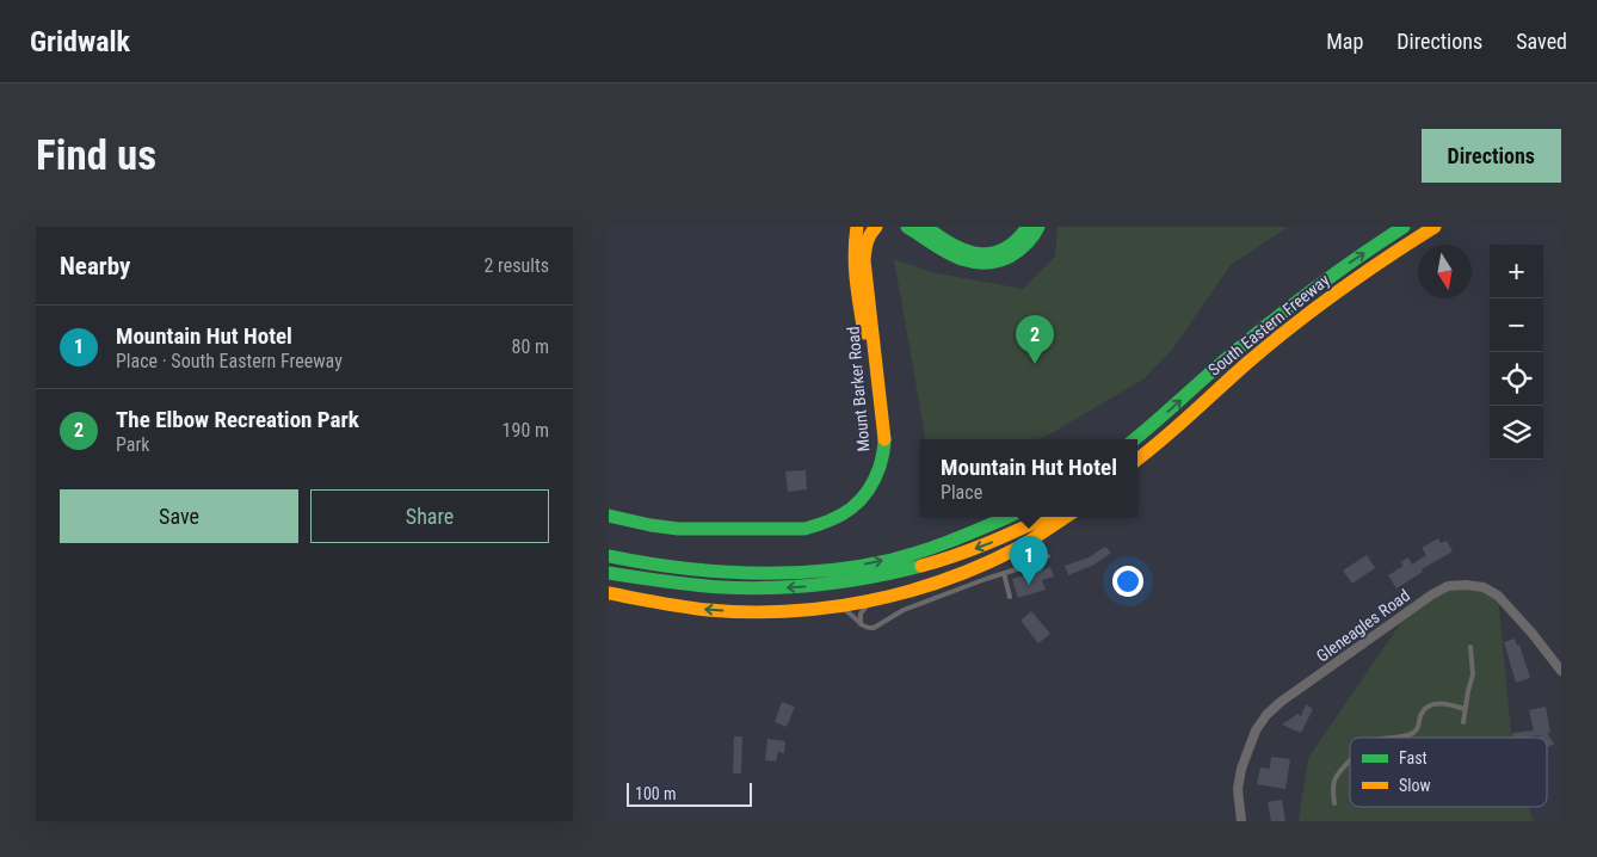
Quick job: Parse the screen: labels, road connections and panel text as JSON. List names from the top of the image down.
{
  "streets": {
    "main road": ["South Eastern Freeway", "Mount Barker Road"],
    "street": ["Gleneagles Road"]
  },
  "legend": ["Fast", "Slow"],
  "scale_bar": "100 m",
  "north": "bottom",
  "page": {
    "header": "Gridwalk",
    "nav": ["Map", "Directions", "Saved"],
    "buttons": [
      "Directions",
      ["Save", "Share"]
    ],
    "title": "Find us",
    "heading": ["Nearby", "2 results"],
    "map_buttons": ["+", "−"],
    "list": [
      {
        "mark": "1",
        "name": "Mountain Hut Hotel",
        "note": "Place · South Eastern Freeway",
        "value": "80 m"
      },
      {
        "mark": "2",
        "name": "The Elbow Recreation Park",
        "note": "Park",
        "value": "190 m"
      }
    ],
    "pins": ["2", "1"],
    "popup": ["Mountain Hut Hotel", "Place"],
    "scale": "100 m"
  }
}
